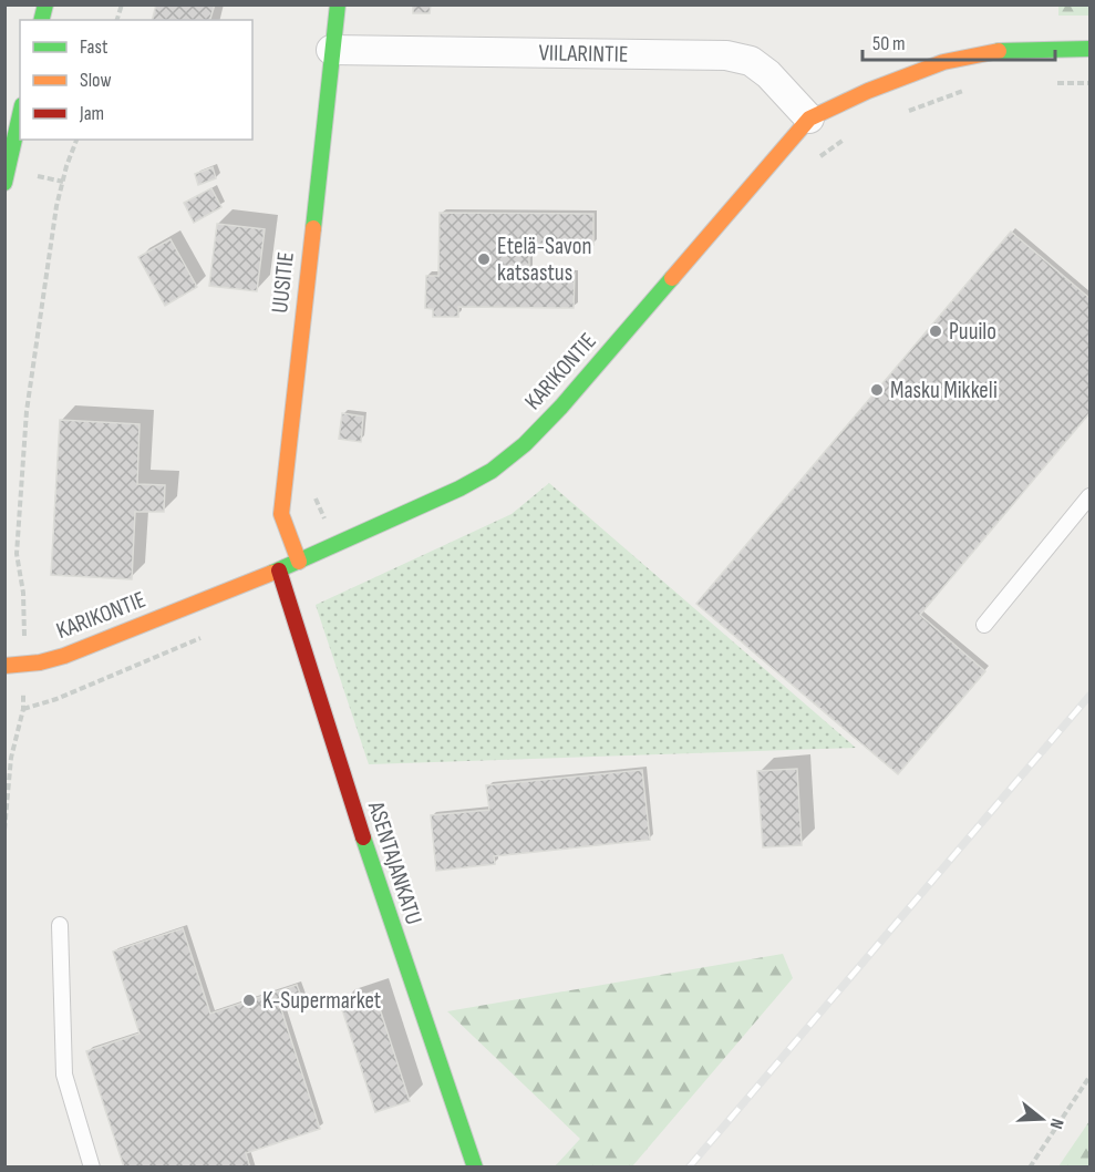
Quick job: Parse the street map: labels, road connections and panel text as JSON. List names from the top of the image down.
{
  "streets": {
    "street": [
      "VIILARINTIE",
      "UUSITIE",
      "KARIKONTIE",
      "ASENTAJANKATU"
    ]
  },
  "crossings": [
    ["VIILARINTIE", "UUSITIE"],
    ["VIILARINTIE", "KARIKONTIE"],
    ["UUSITIE", "KARIKONTIE"],
    ["KARIKONTIE", "ASENTAJANKATU"]
  ],
  "places": [
    "Etelä-Savon katsastus",
    "Puuilo",
    "Masku Mikkeli",
    "K-Supermarket"
  ],
  "legend": ["Fast", "Slow", "Jam"],
  "scale_bar": "50 m",
  "north": "right"
}
